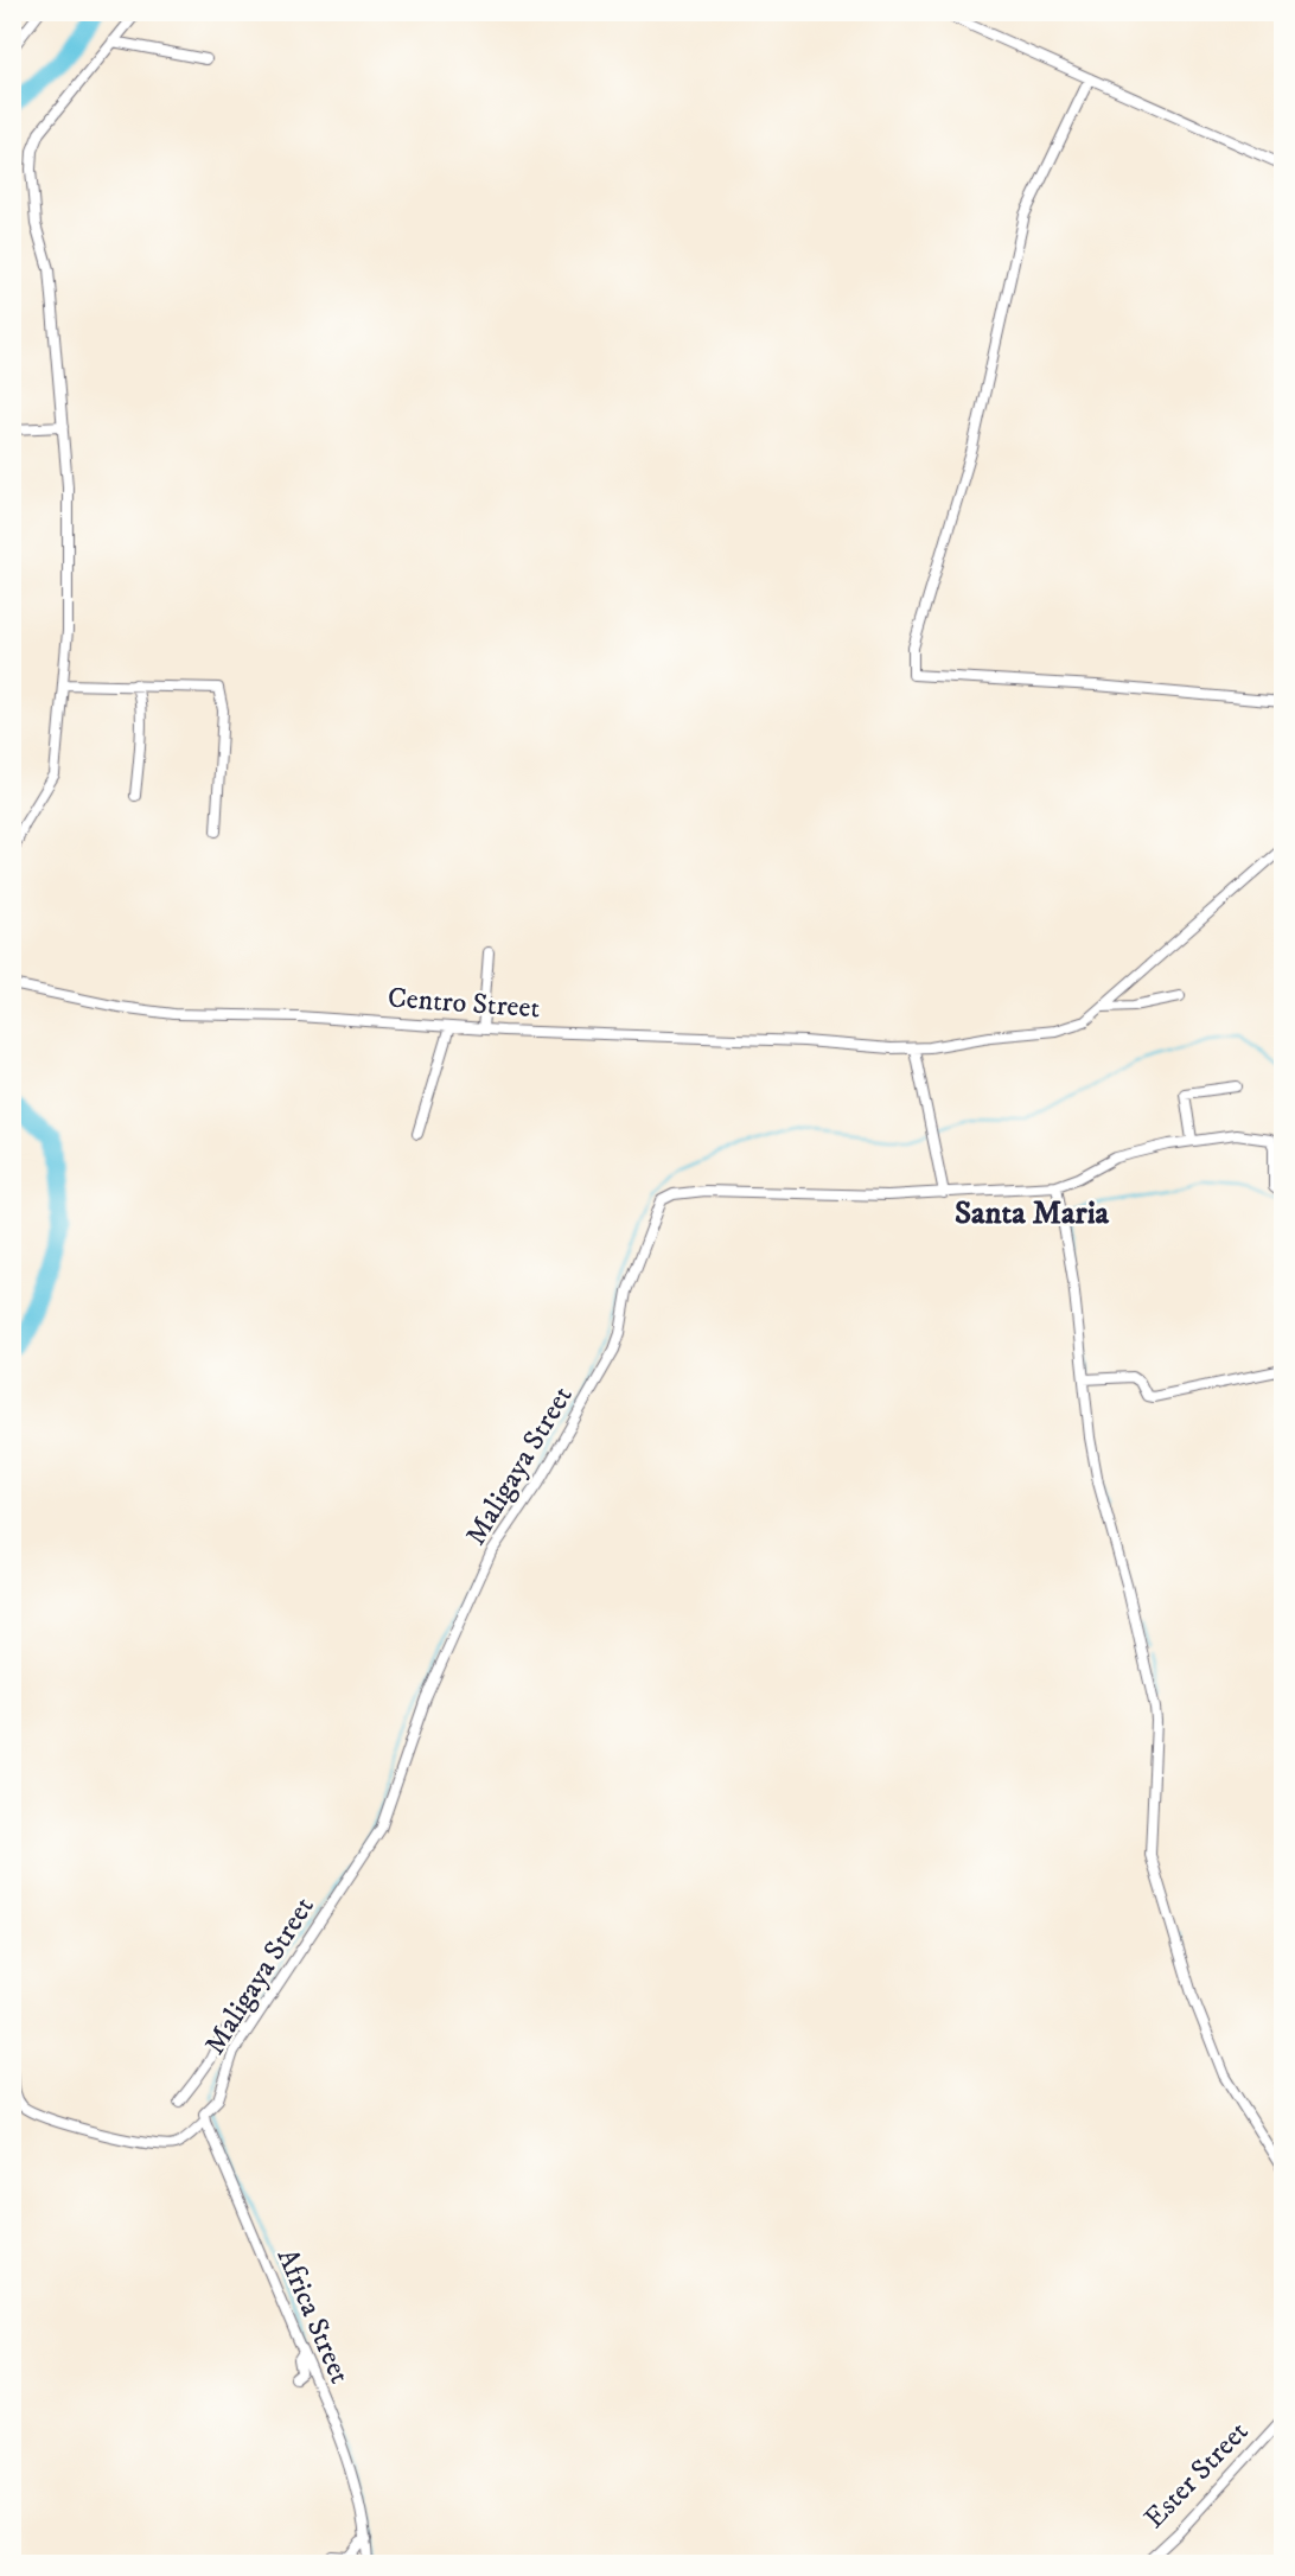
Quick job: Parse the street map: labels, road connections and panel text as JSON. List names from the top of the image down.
{
  "streets": {
    "street": [
      "Centro Street",
      "Maligaya Street",
      "Africa Street",
      "Ester Street"
    ]
  },
  "crossings": [
    ["Maligaya Street", "Africa Street"]
  ],
  "districts": ["Santa Maria"]
}
